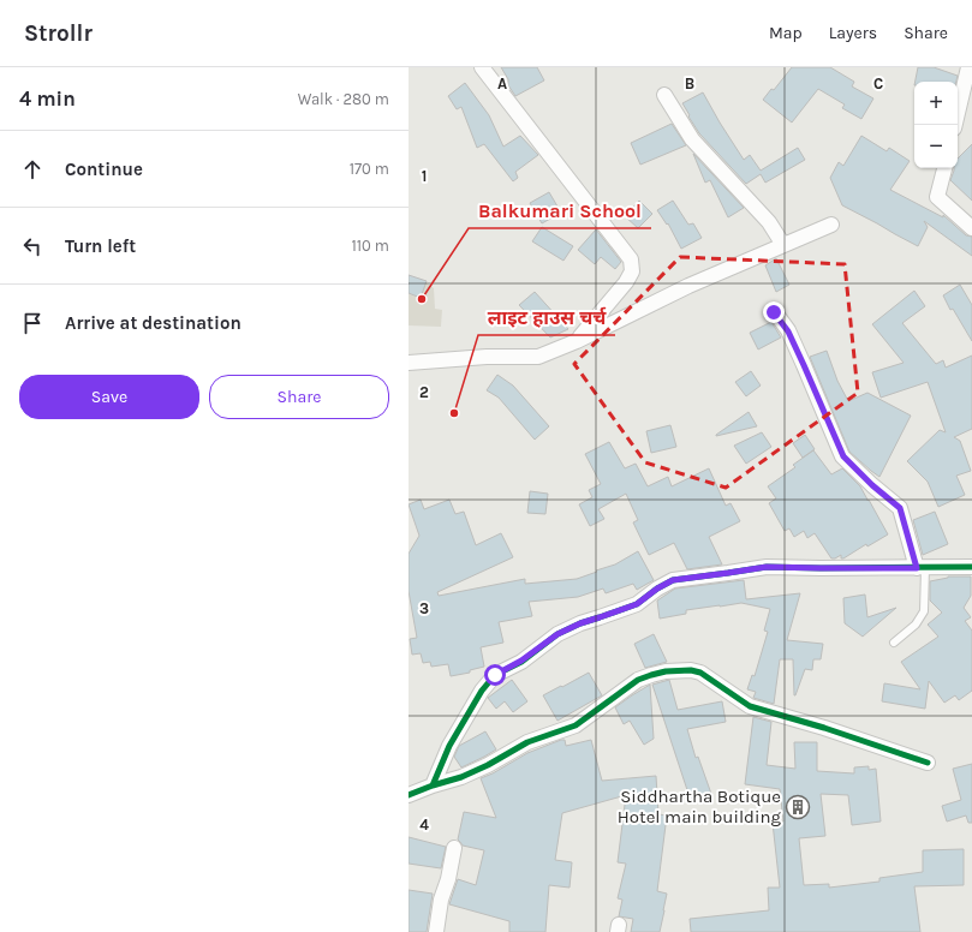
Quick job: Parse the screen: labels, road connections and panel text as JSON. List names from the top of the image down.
{
  "places": {
    "other": ["Balkumari School", "लाइट हाउस चर्च"],
    "building": ["Siddhartha Botique Hotel main building"]
  },
  "page": {
    "header": "Strollr",
    "nav": ["Map", "Layers", "Share"],
    "heading": ["4 min", "Walk · 280 m"],
    "map_buttons": ["+", "−"],
    "list": [
      ["Continue", "170 m"],
      ["Turn left", "110 m"],
      "Arrive at destination"
    ],
    "buttons": ["Save", "Share"]
  },
  "grid": {
    "columns": ["A", "B", "C"],
    "rows": [
      "1",
      "2",
      "3",
      "4"
    ]
  }
}
